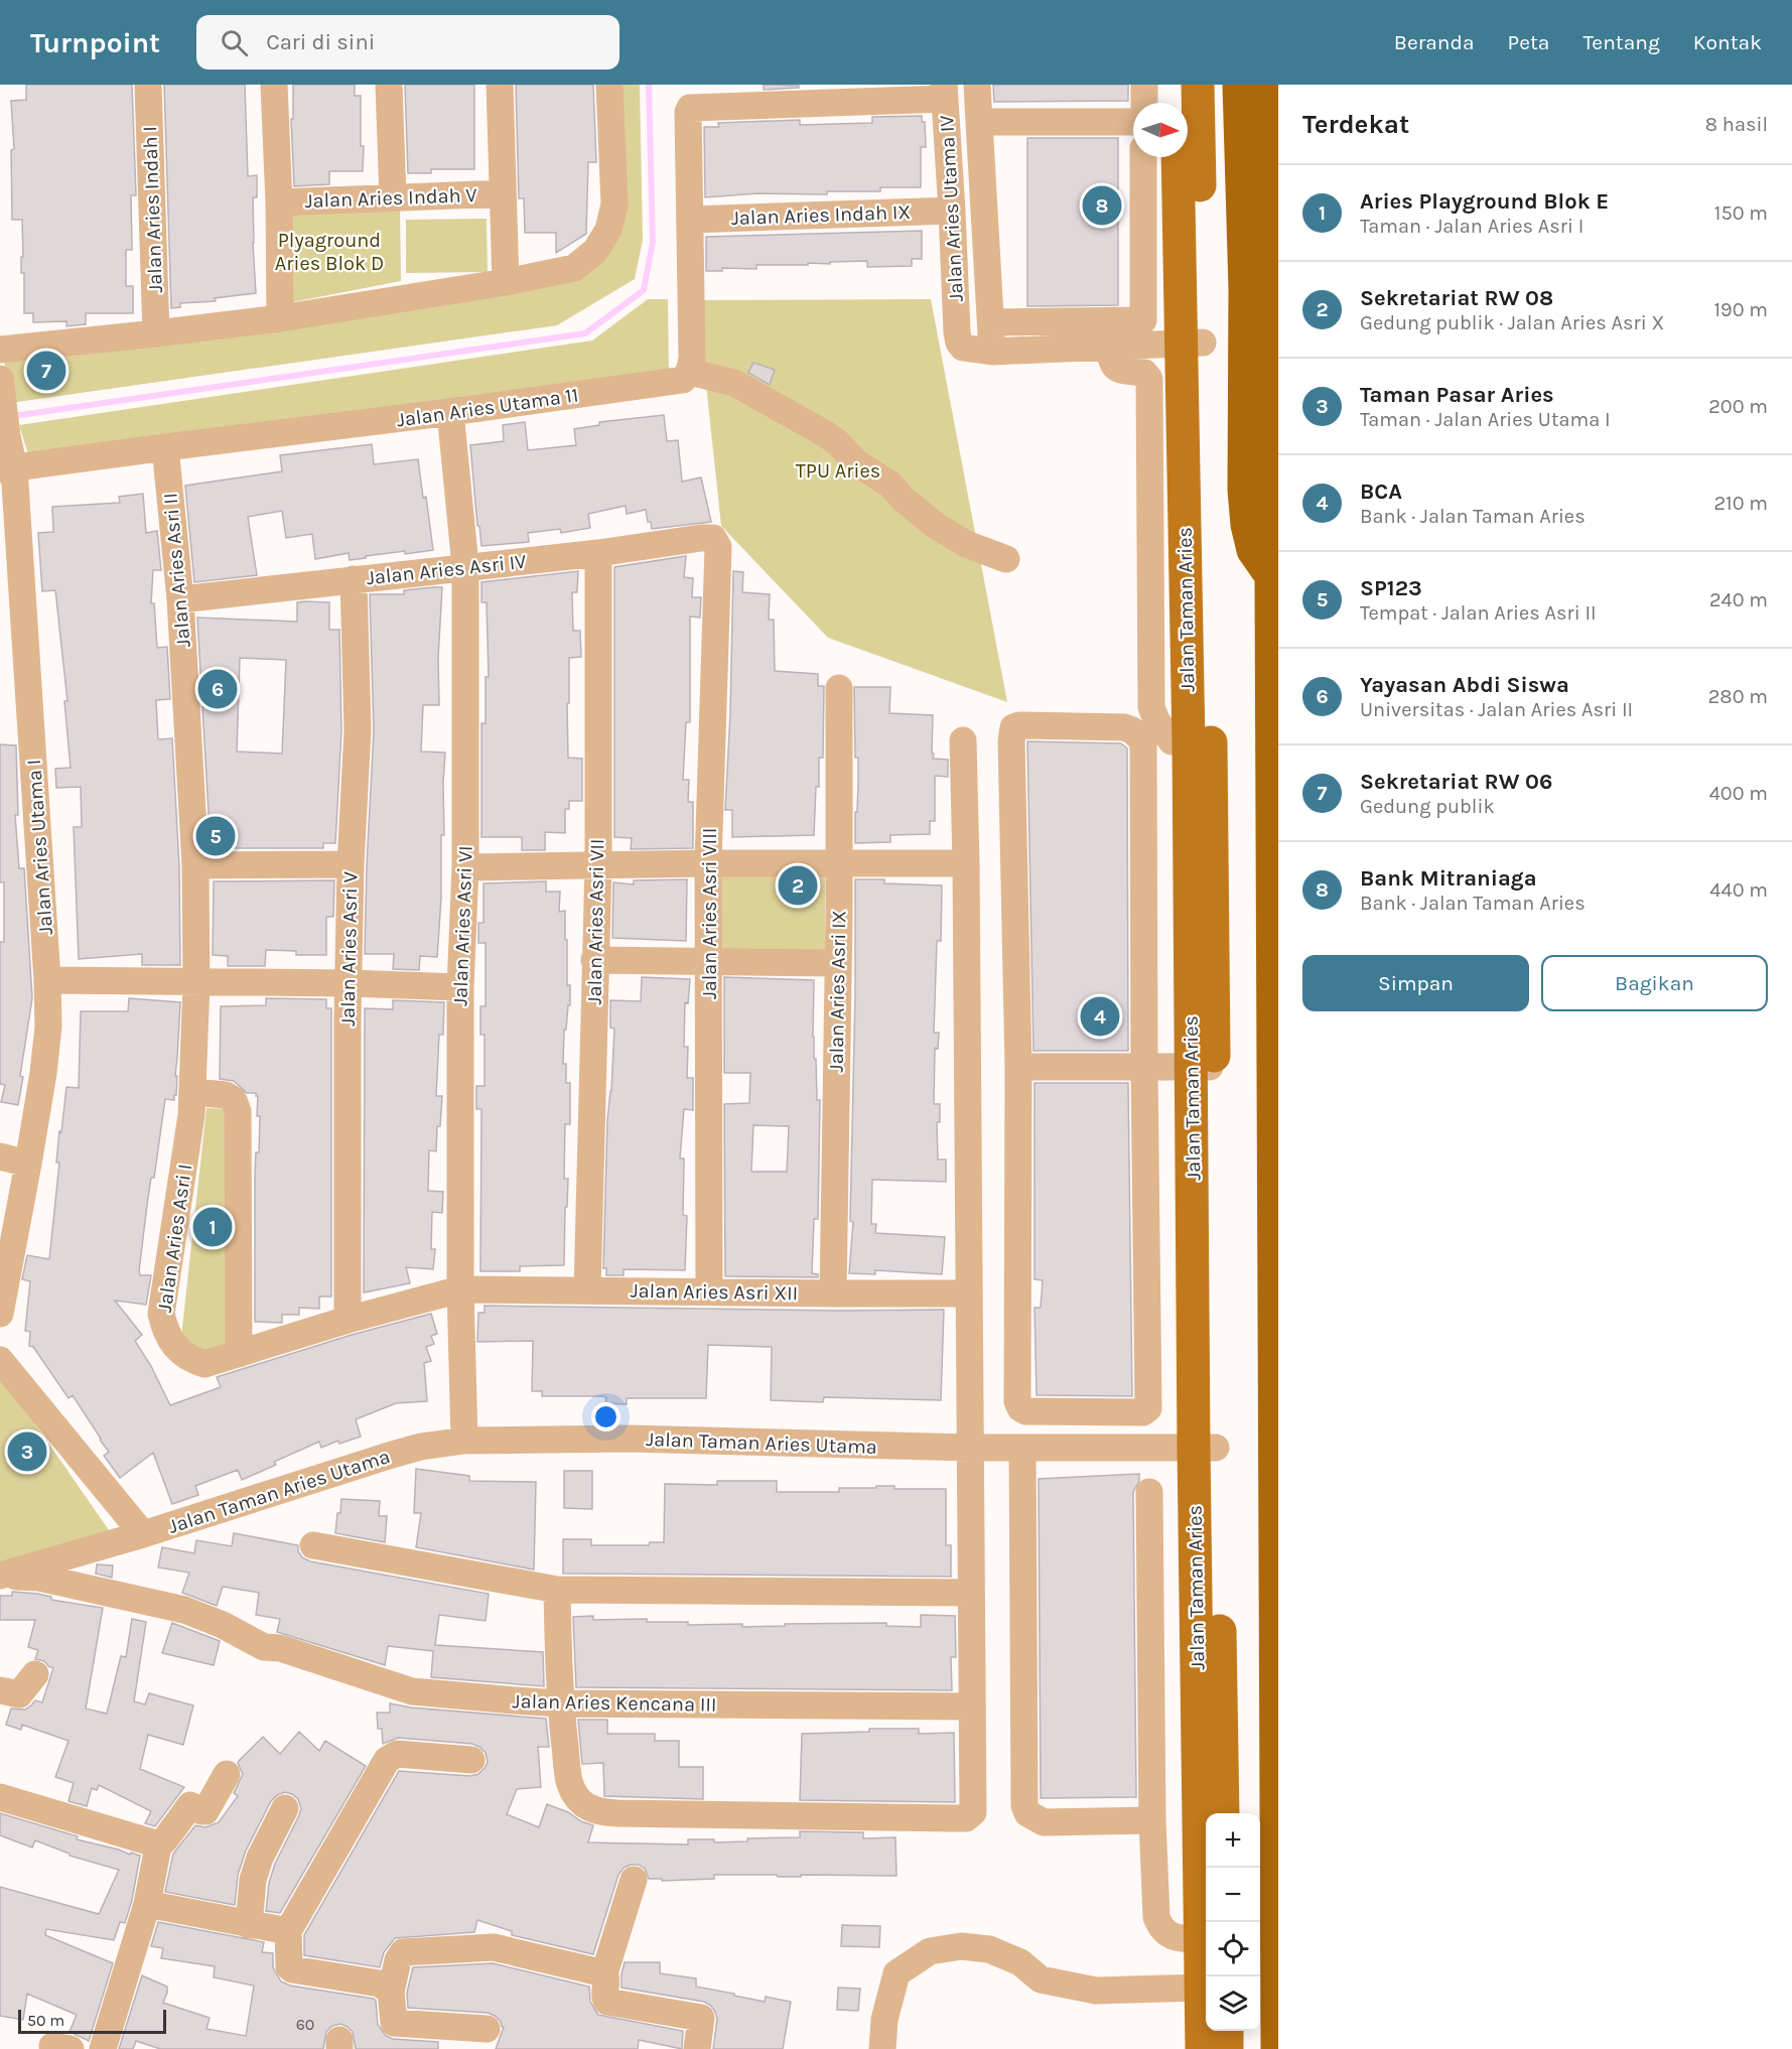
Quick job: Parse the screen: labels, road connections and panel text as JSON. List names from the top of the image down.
{
  "streets": {
    "main road": ["Jalan Taman Aries"],
    "street": [
      "Jalan Aries Indah V",
      "Jalan Aries Utama IV",
      "Jalan Aries Indah I",
      "Jalan Aries Indah IX",
      "Jalan Aries Utama 11",
      "Jalan Aries Asri IV",
      "Jalan Aries Asri II",
      "Jalan Aries Utama I",
      "Jalan Aries Asri VIII",
      "Jalan Aries Asri VII",
      "Jalan Aries Asri VI",
      "Jalan Aries Asri V",
      "Jalan Aries Asri IX",
      "Jalan Aries Asri I",
      "Jalan Aries Asri XII",
      "Jalan Taman Aries Utama",
      "Jalan Aries Kencana III"
    ]
  },
  "crossings": [
    ["Jalan Aries Utama IV", "Jalan Aries Indah IX"],
    ["Jalan Aries Utama 11", "Jalan Aries Asri II"],
    ["Jalan Aries Utama 11", "Jalan Aries Utama I"],
    ["Jalan Aries Utama 11", "Jalan Aries Asri VI"],
    ["Jalan Aries Asri IV", "Jalan Aries Asri II"],
    ["Jalan Aries Asri IV", "Jalan Aries Asri VIII"],
    ["Jalan Aries Asri IV", "Jalan Aries Asri VII"],
    ["Jalan Aries Asri IV", "Jalan Aries Asri VI"],
    ["Jalan Aries Asri IV", "Jalan Aries Asri V"],
    ["Jalan Aries Asri II", "Jalan Aries Asri I"],
    ["Jalan Taman Aries", "Jalan Taman Aries Utama"],
    ["Jalan Aries Asri VIII", "Jalan Aries Asri XII"],
    ["Jalan Aries Asri VII", "Jalan Aries Asri XII"],
    ["Jalan Aries Asri VI", "Jalan Aries Asri I"],
    ["Jalan Aries Asri VI", "Jalan Aries Asri XII"],
    ["Jalan Aries Asri VI", "Jalan Taman Aries Utama"],
    ["Jalan Aries Asri V", "Jalan Aries Asri I"],
    ["Jalan Aries Asri IX", "Jalan Aries Asri XII"],
    ["Jalan Aries Asri I", "Jalan Aries Asri XII"],
    ["Jalan Taman Aries Utama", "Jalan Aries Kencana III"]
  ],
  "parks": ["Plyaground Aries Blok D", "TPU Aries"],
  "house_numbers": ["60"],
  "scale_bar": "50 m",
  "north": "right",
  "page": {
    "header": "Turnpoint",
    "search": "Cari di sini",
    "nav": [
      "Beranda",
      "Peta",
      "Tentang",
      "Kontak"
    ],
    "heading": ["Terdekat", "8 hasil"],
    "list": [
      {
        "mark": "1",
        "name": "Aries Playground Blok E",
        "note": "Taman · Jalan Aries Asri I",
        "value": "150 m"
      },
      {
        "mark": "2",
        "name": "Sekretariat RW 08",
        "note": "Gedung publik · Jalan Aries Asri X",
        "value": "190 m"
      },
      {
        "mark": "3",
        "name": "Taman Pasar Aries",
        "note": "Taman · Jalan Aries Utama I",
        "value": "200 m"
      },
      {
        "mark": "4",
        "name": "BCA",
        "note": "Bank · Jalan Taman Aries",
        "value": "210 m"
      },
      {
        "mark": "5",
        "name": "SP123",
        "note": "Tempat · Jalan Aries Asri II",
        "value": "240 m"
      },
      {
        "mark": "6",
        "name": "Yayasan Abdi Siswa",
        "note": "Universitas · Jalan Aries Asri II",
        "value": "280 m"
      },
      {
        "mark": "7",
        "name": "Sekretariat RW 06",
        "note": "Gedung publik",
        "value": "400 m"
      },
      {
        "mark": "8",
        "name": "Bank Mitraniaga",
        "note": "Bank · Jalan Taman Aries",
        "value": "440 m"
      }
    ],
    "pins": [
      "8",
      "7",
      "6",
      "5",
      "2",
      "4",
      "1",
      "3"
    ],
    "buttons": ["Simpan", "Bagikan"],
    "map_buttons": ["+", "−"],
    "scale": "50 m"
  }
}
